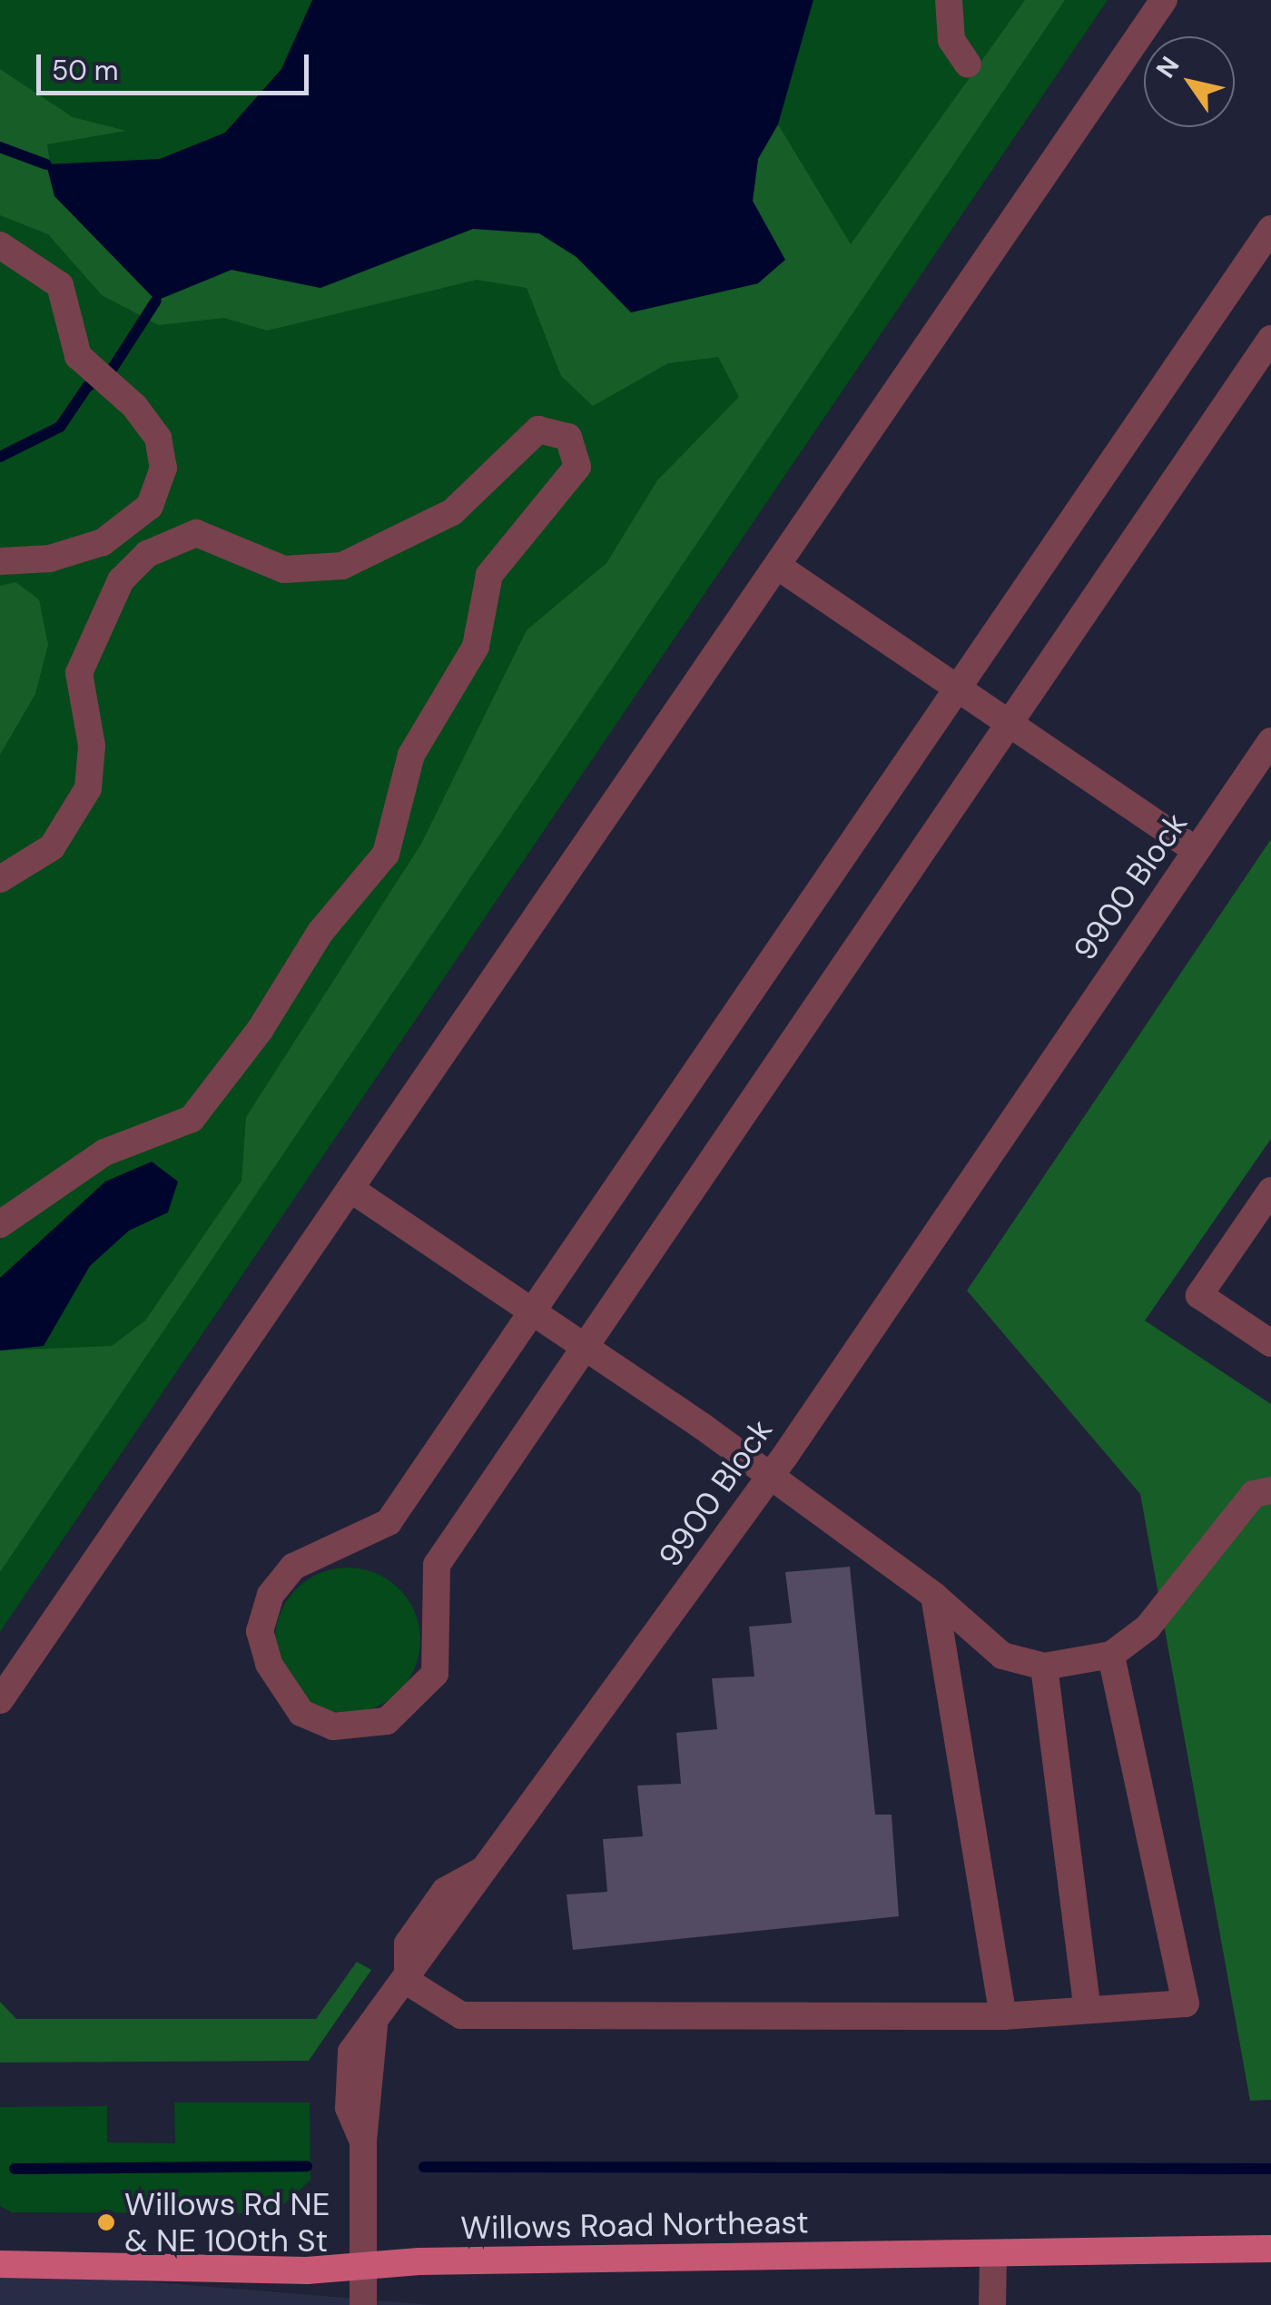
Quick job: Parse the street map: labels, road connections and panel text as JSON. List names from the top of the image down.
{
  "streets": {
    "main road": ["Willows Road Northeast"],
    "lane": ["9900 Block"]
  },
  "places": ["Willows Rd NE & NE 100th St"],
  "scale_bar": "50 m",
  "north": "top left"
}
